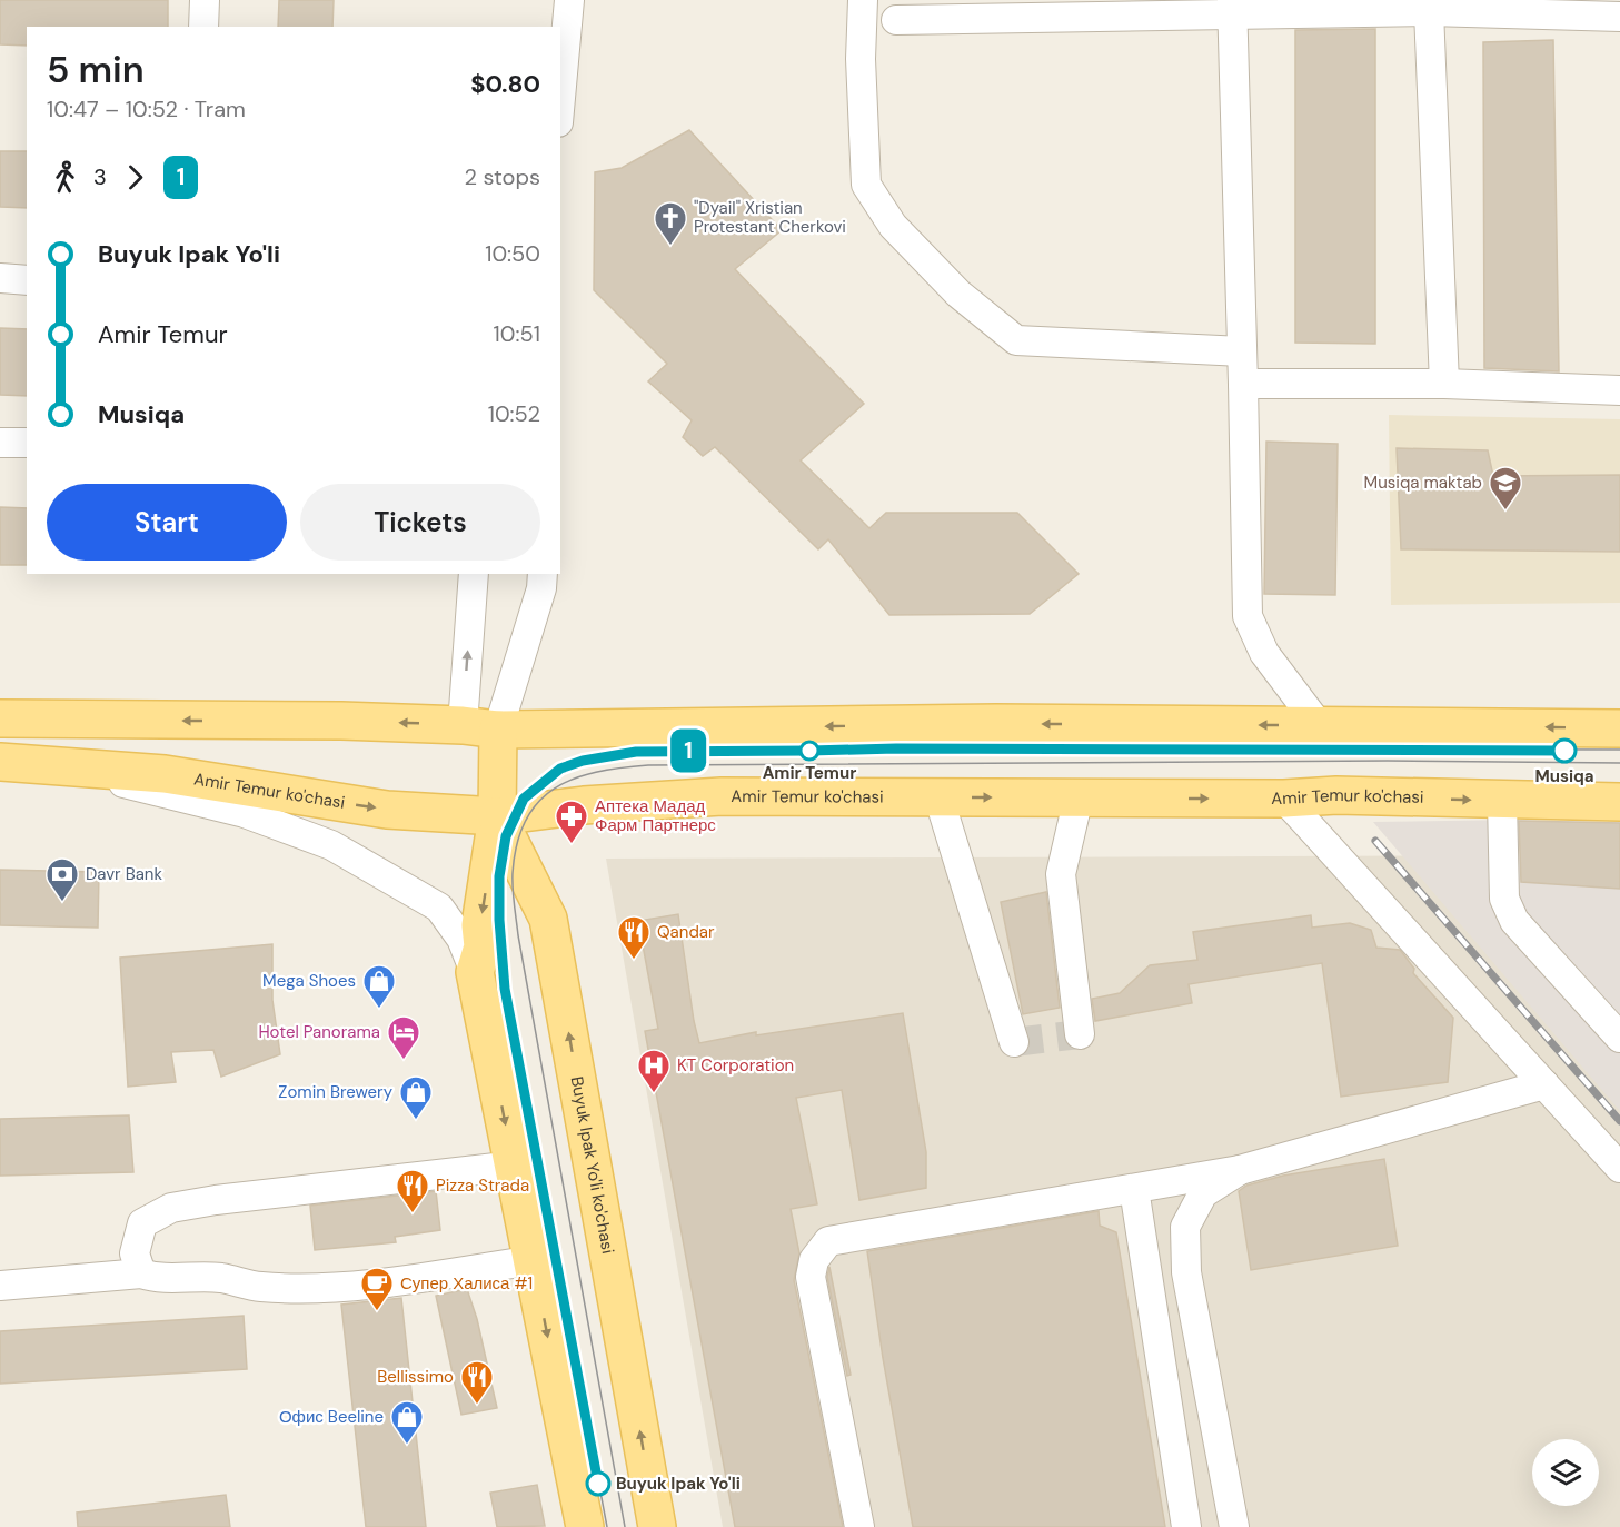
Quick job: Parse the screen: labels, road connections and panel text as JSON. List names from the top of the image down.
{
  "streets": {
    "main road": ["Amir Temur ko'chasi", "Buyuk Ipak Yo'li ko'chasi"]
  },
  "crossings": [
    ["Amir Temur ko'chasi", "Buyuk Ipak Yo'li ko'chasi"]
  ],
  "places": {
    "church": ["\"Dyail\" Xristian Protestant Cherkovi"],
    "school or university": ["Musiqa maktab"],
    "other": ["Amir Temur", "Musiqa", "Buyuk Ipak Yo'li"],
    "pharmacy": ["Аптека Мадад Фарм Партнерс"],
    "bank": ["Davr Bank"],
    "restaurant": ["Qandar", "Pizza Strada", "Bellissimo"],
    "shop": ["Mega Shoes", "Zomin Brewery", "Офис Beeline"],
    "hotel": ["Hotel Panorama"],
    "hospital": ["KT Corporation"],
    "cafe": ["Супер Халиса #1"]
  },
  "lines": ["tram line 1"],
  "page": {
    "on_map": "1",
    "heading": ["5 min", "10:47 – 10:52 · Tram", "$0.80"],
    "legs": ["3", "1", "2 stops"],
    "list": [
      {
        "name": "Buyuk Ipak Yo'li",
        "value": "10:50"
      },
      {
        "name": "Amir Temur",
        "value": "10:51"
      },
      {
        "name": "Musiqa",
        "value": "10:52"
      }
    ],
    "buttons": ["Start", "Tickets"]
  }
}
